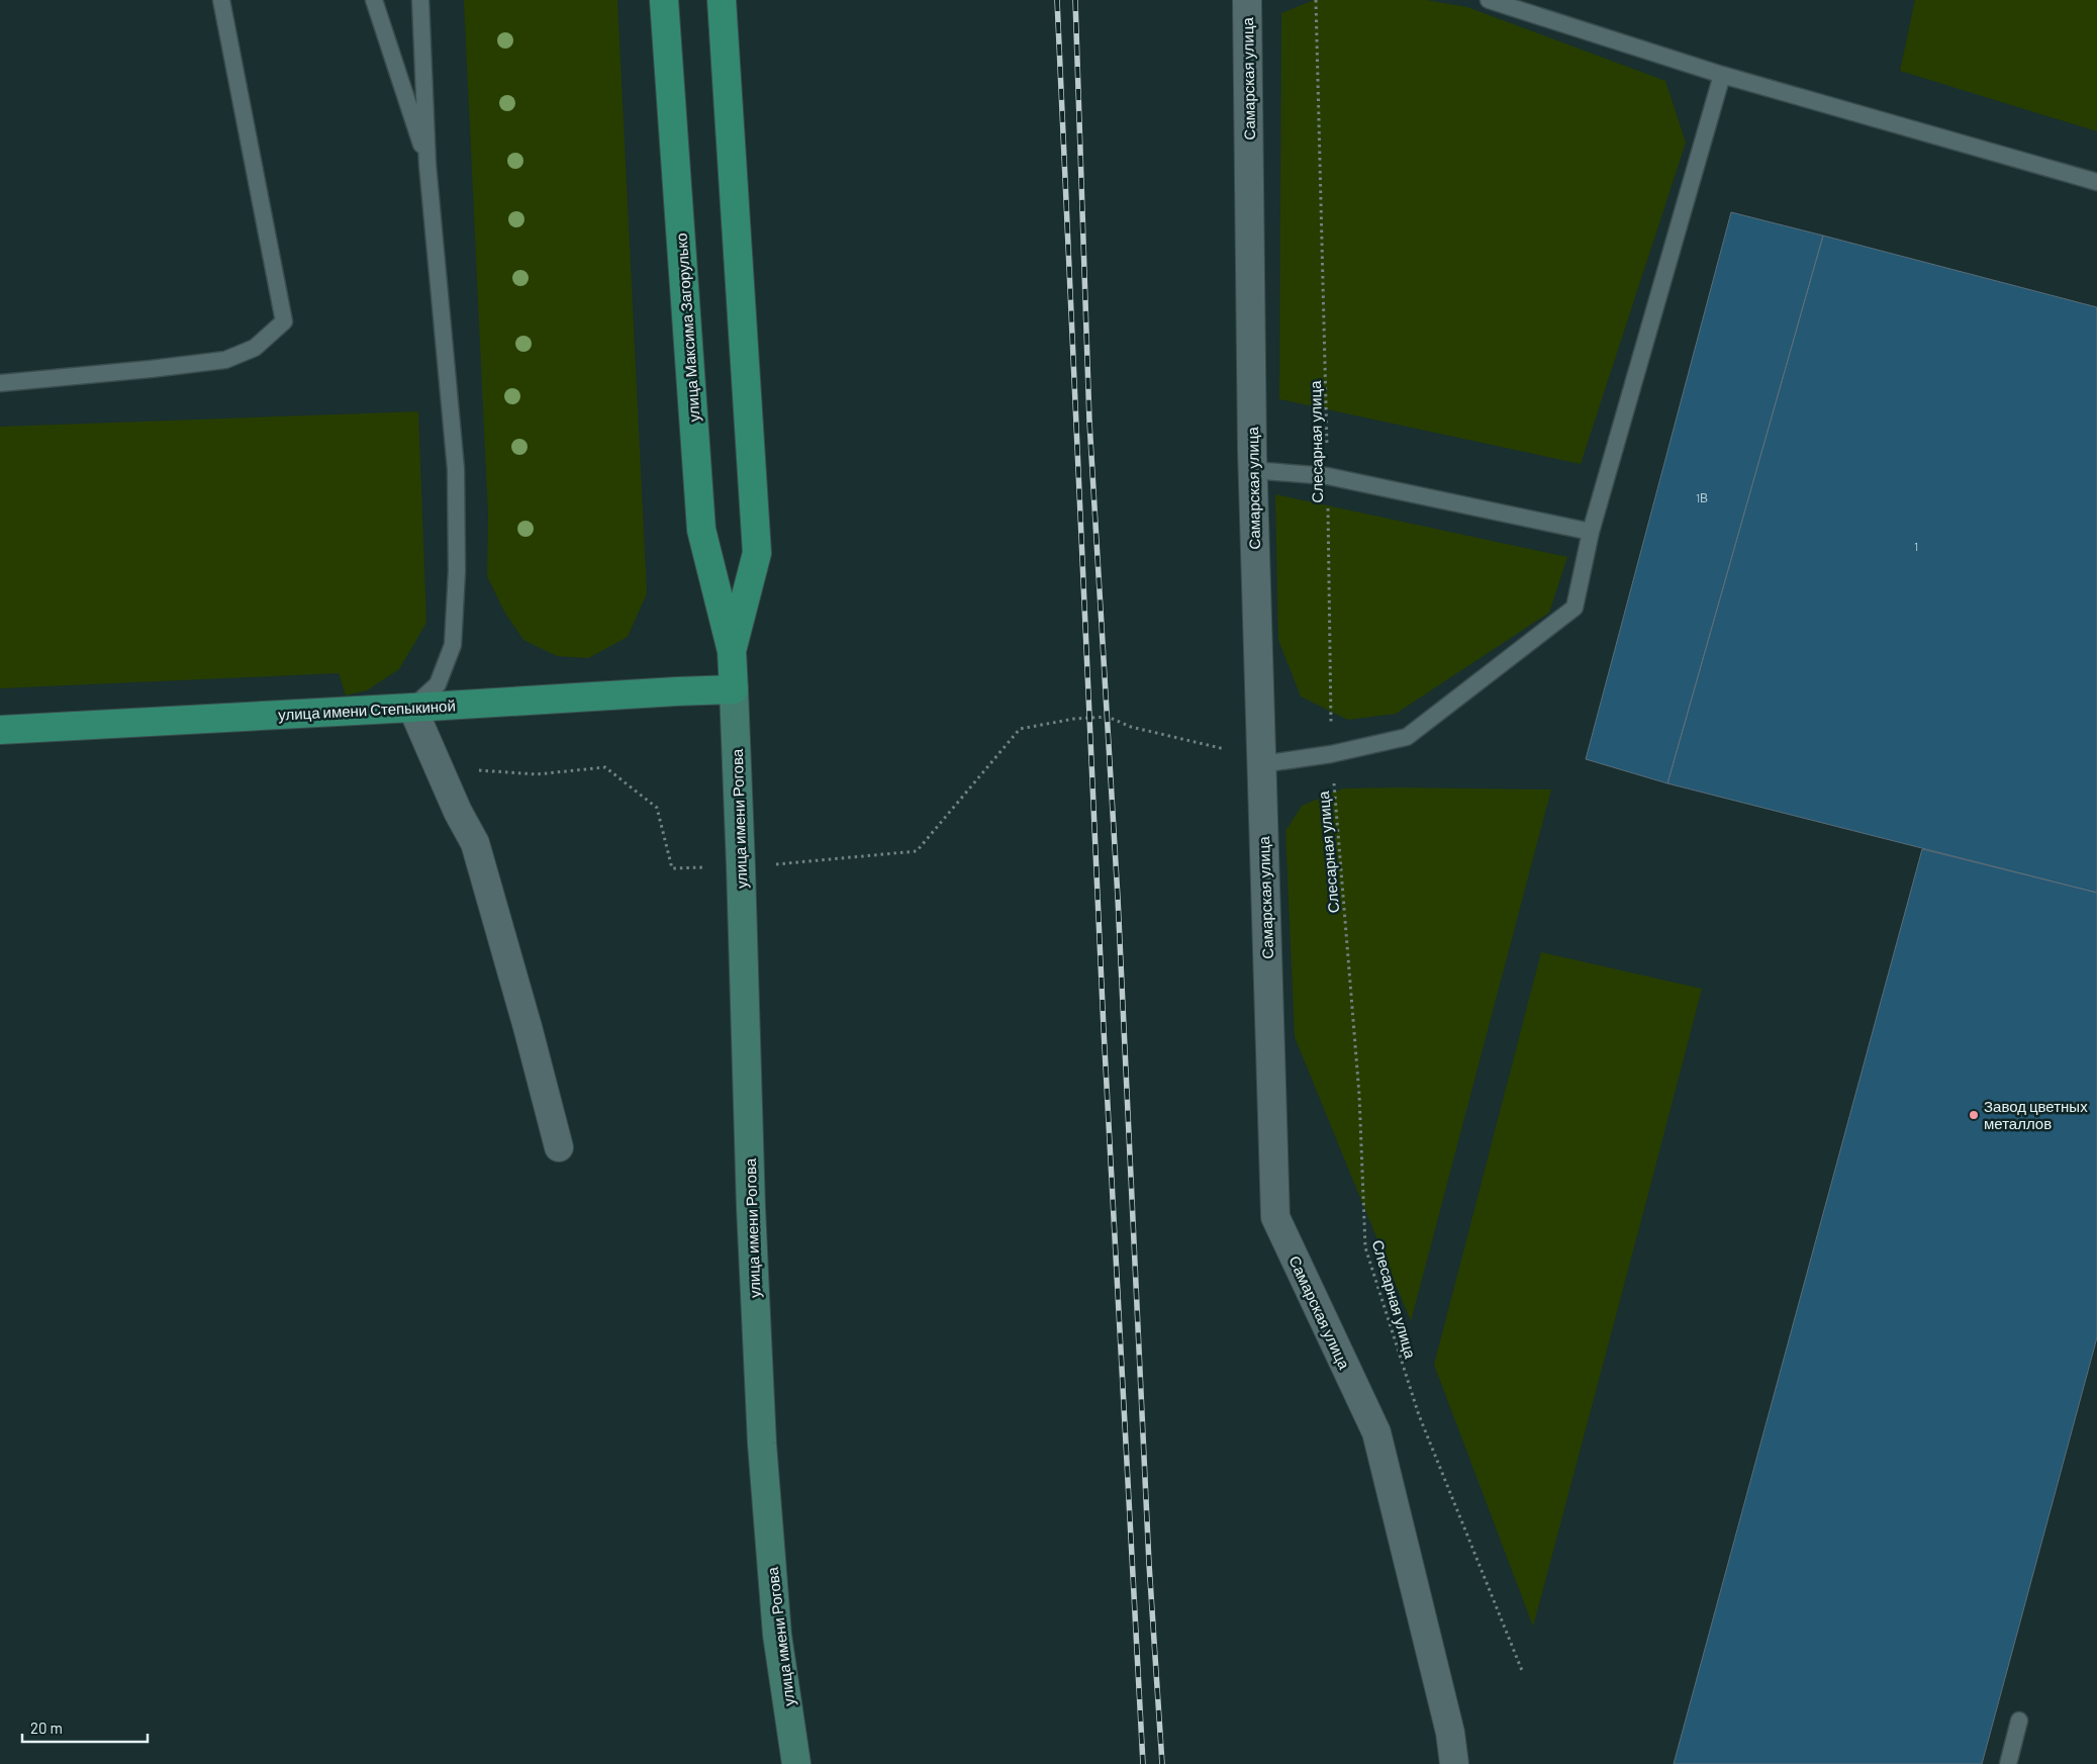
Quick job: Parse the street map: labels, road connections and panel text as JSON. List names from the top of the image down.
{
  "streets": {
    "main road": ["улица Максима Загорулько", "улица имени Степыкиной", "улица имени Рогова"],
    "street": ["Самарская улица"],
    "path": ["Слесарная улица"]
  },
  "crossings": [
    ["улица Максима Загорулько", "улица имени Степыкиной"],
    ["улица Максима Загорулько", "улица имени Рогова"],
    ["улица имени Степыкиной", "улица имени Рогова"]
  ],
  "places": ["Завод цветных металлов"],
  "house_numbers": ["1В", "1"],
  "scale_bar": "20 m"
}
